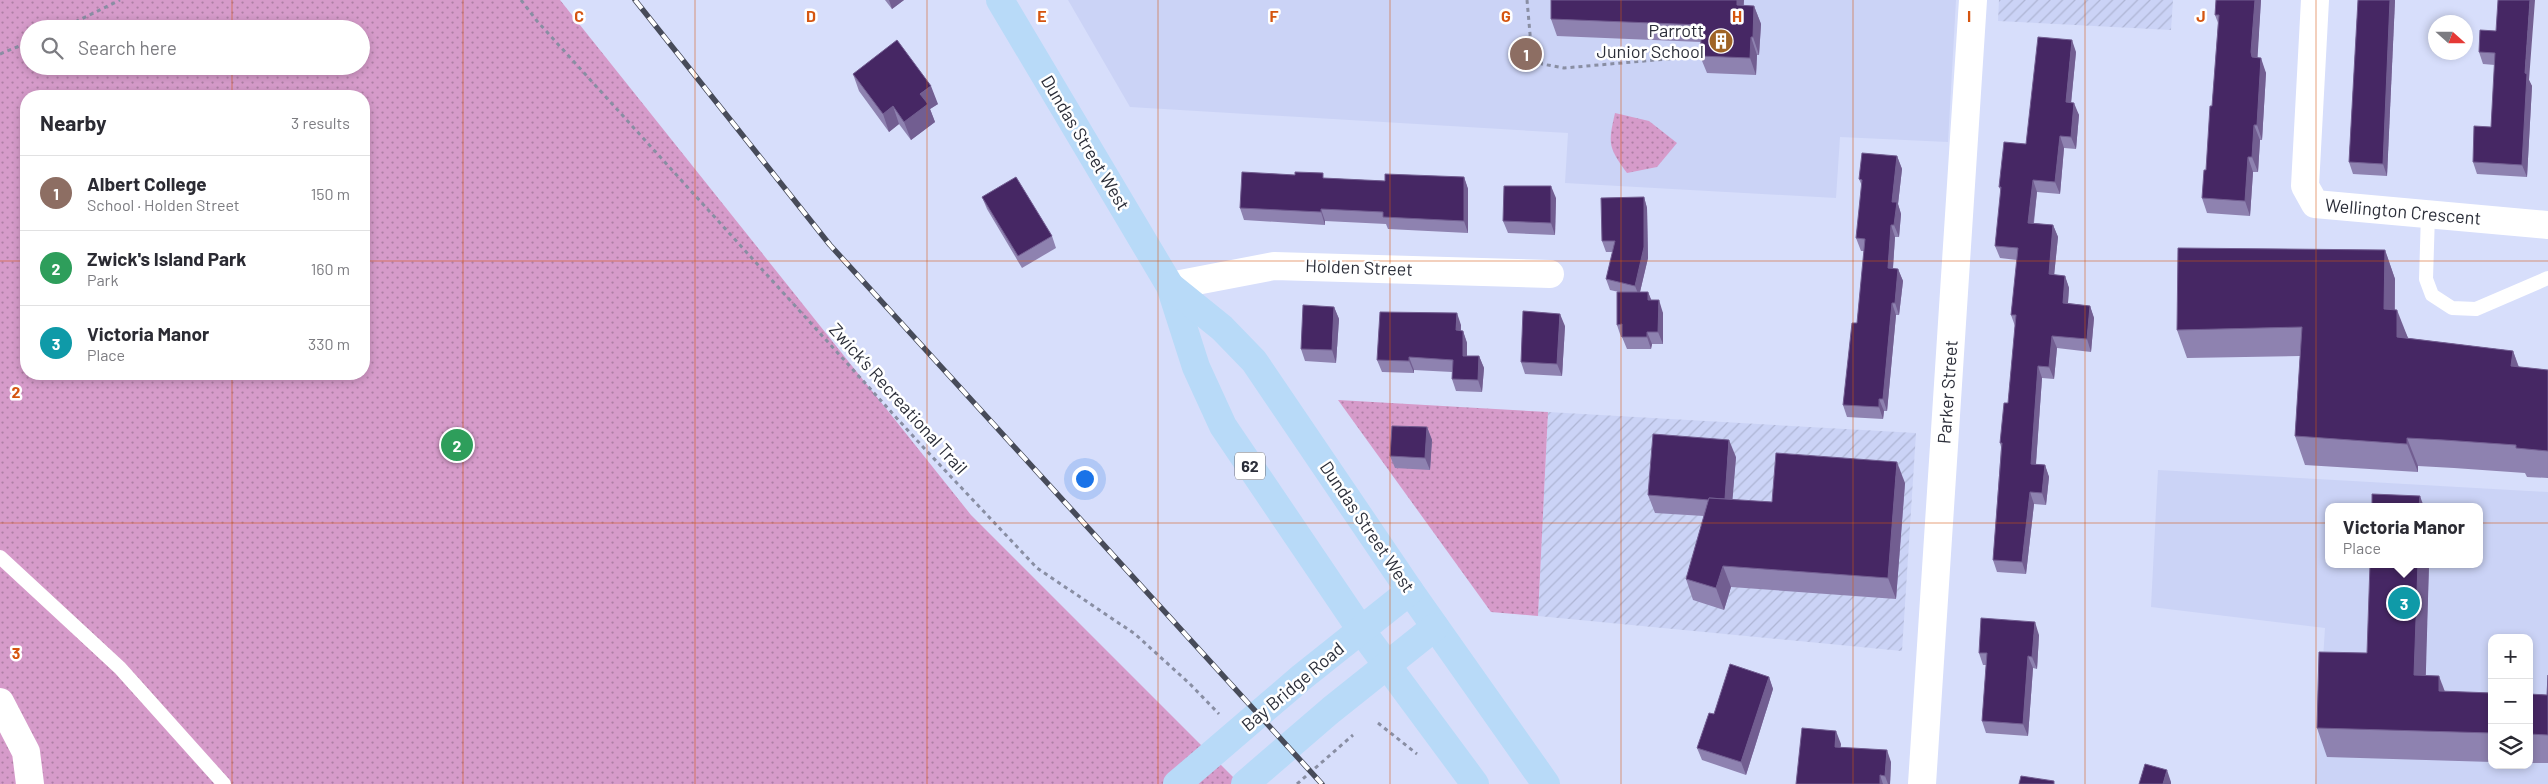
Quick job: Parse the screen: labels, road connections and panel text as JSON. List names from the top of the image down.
{
  "streets": {
    "main road": ["Dundas Street West", "62", "Bay Bridge Road"],
    "street": ["Wellington Crescent", "Holden Street", "Parker Street"],
    "path": ["Zwick’s Recreational Trail"]
  },
  "crossings": [
    ["Dundas Street West", "Holden Street"],
    ["Dundas Street West", "Bay Bridge Road"]
  ],
  "places": {
    "building": ["Parrott Junior School"]
  },
  "north": "right",
  "page": {
    "search": "Search here",
    "pins": ["1", "2", "3"],
    "heading": ["Nearby", "3 results"],
    "list": [
      {
        "mark": "1",
        "name": "Albert College",
        "note": "School · Holden Street",
        "value": "150 m"
      },
      {
        "mark": "2",
        "name": "Zwick's Island Park",
        "note": "Park",
        "value": "160 m"
      },
      {
        "mark": "3",
        "name": "Victoria Manor",
        "note": "Place",
        "value": "330 m"
      }
    ],
    "popup": ["Victoria Manor", "Place"],
    "map_buttons": ["+", "−"]
  },
  "grid": {
    "columns": [
      "C",
      "D",
      "E",
      "F",
      "G",
      "H",
      "I",
      "J"
    ],
    "rows": ["2", "3"]
  }
}
